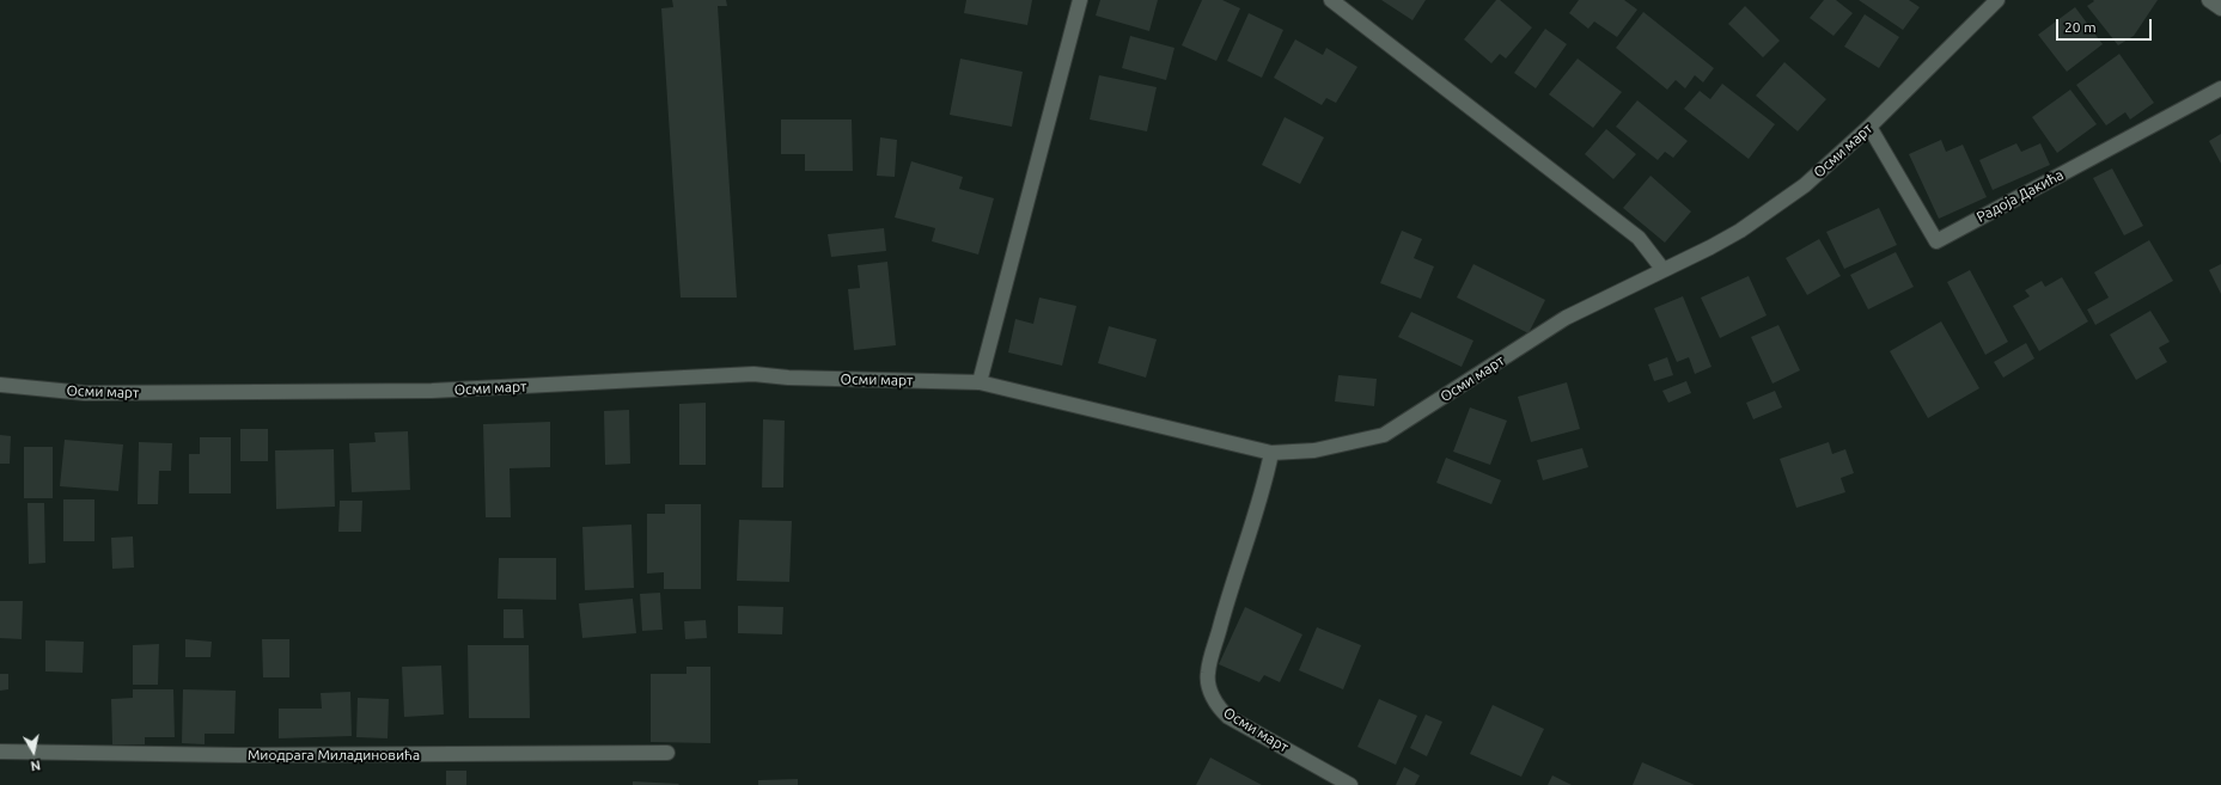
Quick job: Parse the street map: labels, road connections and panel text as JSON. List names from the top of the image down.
{
  "streets": {
    "street": ["Осми март", "Радоја Дакића", "Миодрага Миладиновића"]
  },
  "crossings": [
    ["Осми март", "Радоја Дакића"]
  ],
  "scale_bar": "20 m",
  "north": "bottom"
}
